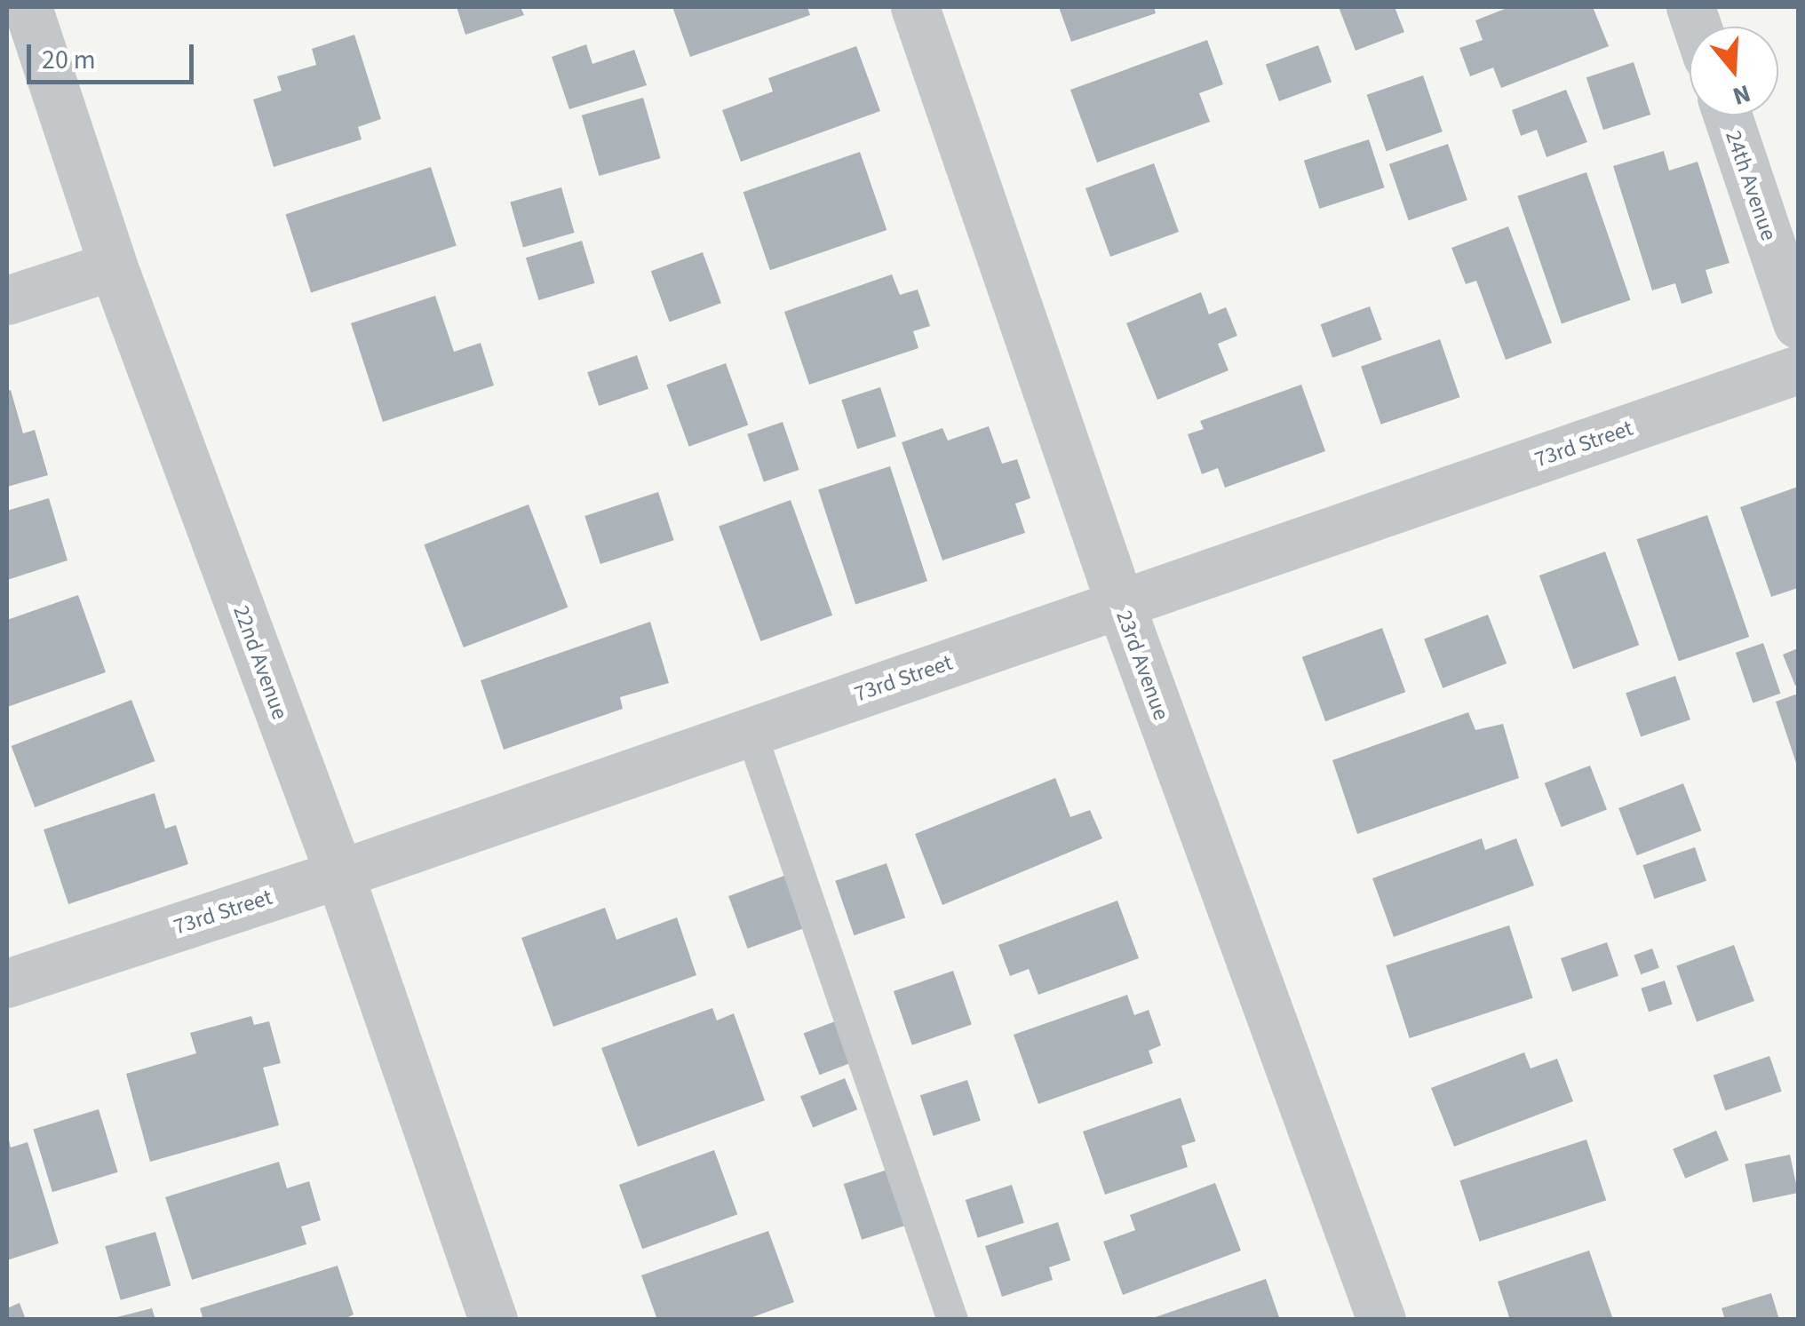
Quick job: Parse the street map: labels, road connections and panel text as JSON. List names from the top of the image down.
{
  "streets": {
    "street": [
      "24th Avenue",
      "73rd Street",
      "22nd Avenue",
      "23rd Avenue"
    ]
  },
  "crossings": [
    ["73rd Street", "22nd Avenue"],
    ["73rd Street", "23rd Avenue"]
  ],
  "scale_bar": "20 m",
  "north": "bottom"
}
